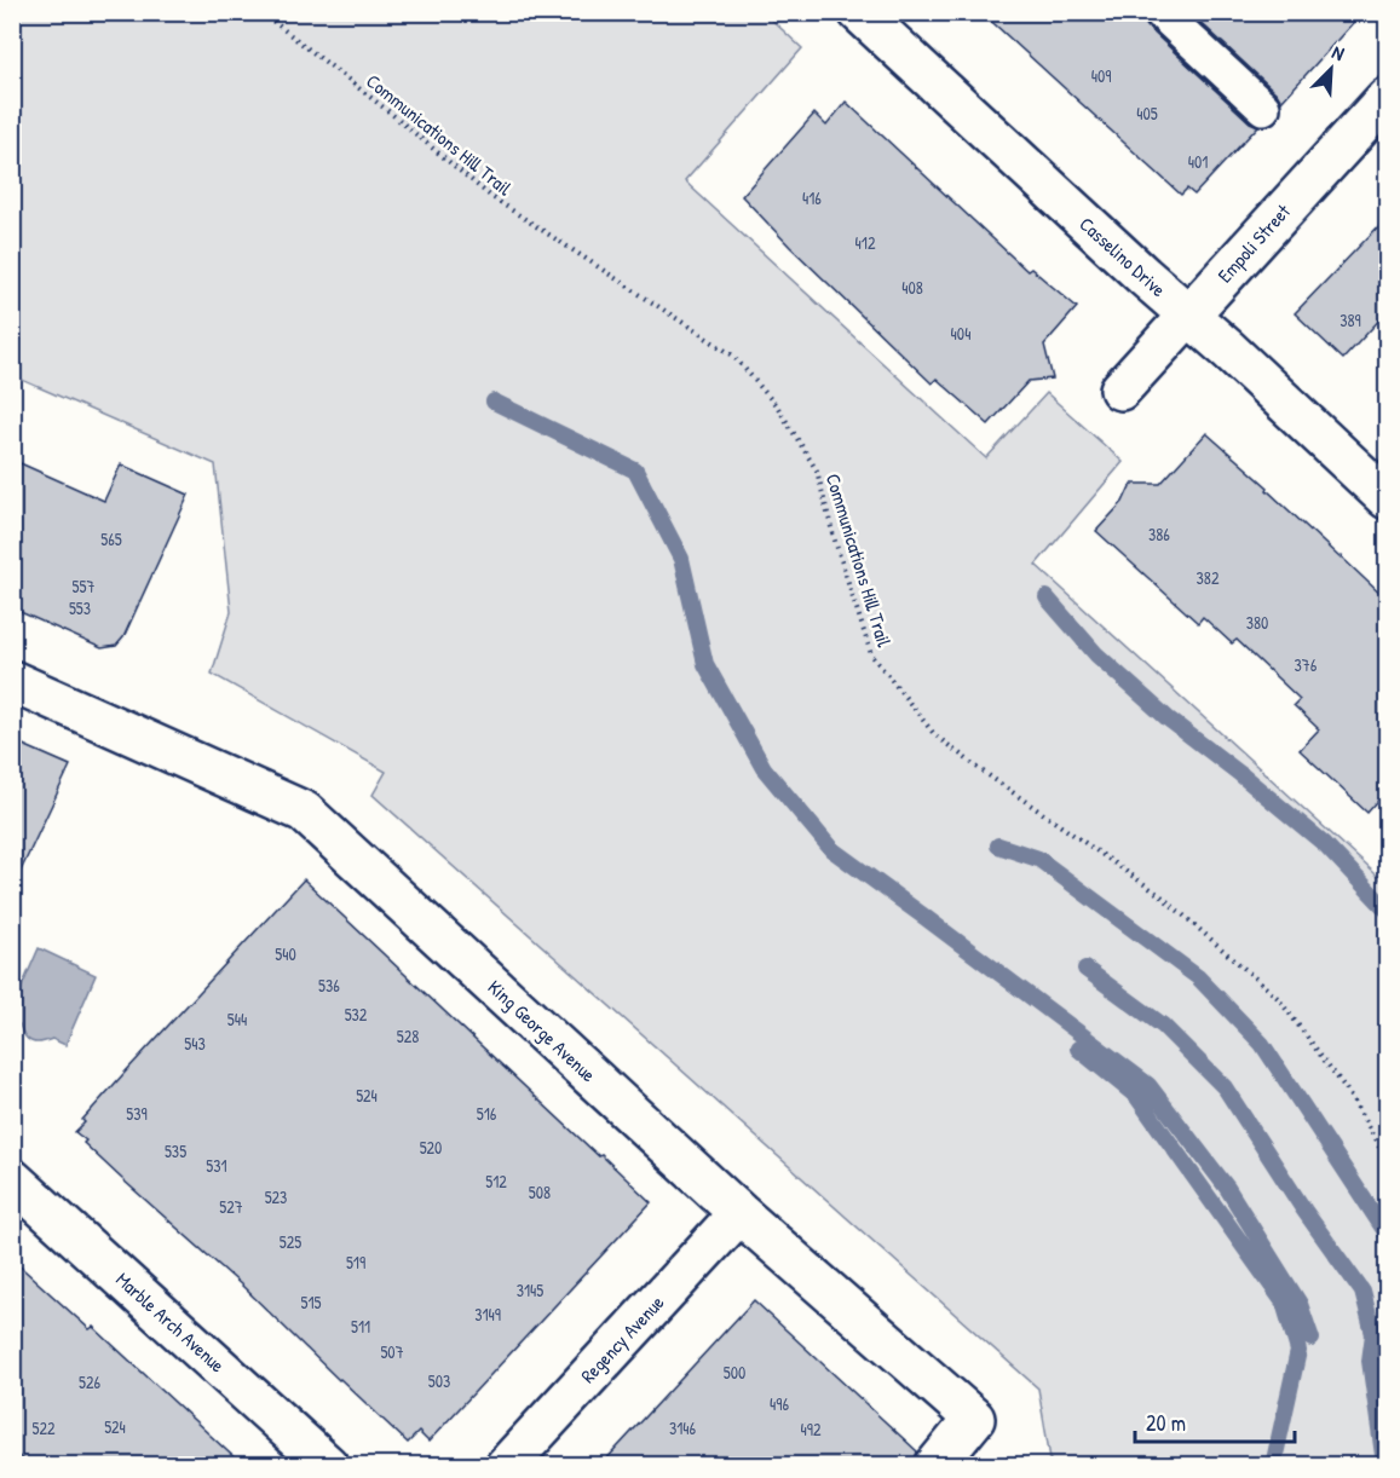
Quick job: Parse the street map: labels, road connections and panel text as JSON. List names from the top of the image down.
{
  "streets": {
    "street": [
      "Empoli Street",
      "Casselino Drive",
      "King George Avenue",
      "Marble Arch Avenue",
      "Regency Avenue"
    ],
    "path": ["Communications Hill Trail"]
  },
  "crossings": [
    ["Empoli Street", "Casselino Drive"],
    ["King George Avenue", "Regency Avenue"]
  ],
  "house_numbers": [
    "409",
    "405",
    "401",
    "416",
    "412",
    "408",
    "389",
    "404",
    "386",
    "565",
    "382",
    "557",
    "553",
    "380",
    "376",
    "540",
    "536",
    "532",
    "544",
    "528",
    "543",
    "524",
    "539",
    "516",
    "520",
    "535",
    "531",
    "512",
    "508",
    "523",
    "527",
    "525",
    "519",
    "3145",
    "515",
    "3149",
    "511",
    "507",
    "500",
    "503",
    "526",
    "496",
    "524",
    "522",
    "3146",
    "492"
  ],
  "scale_bar": "20 m",
  "north": "top right"
}
